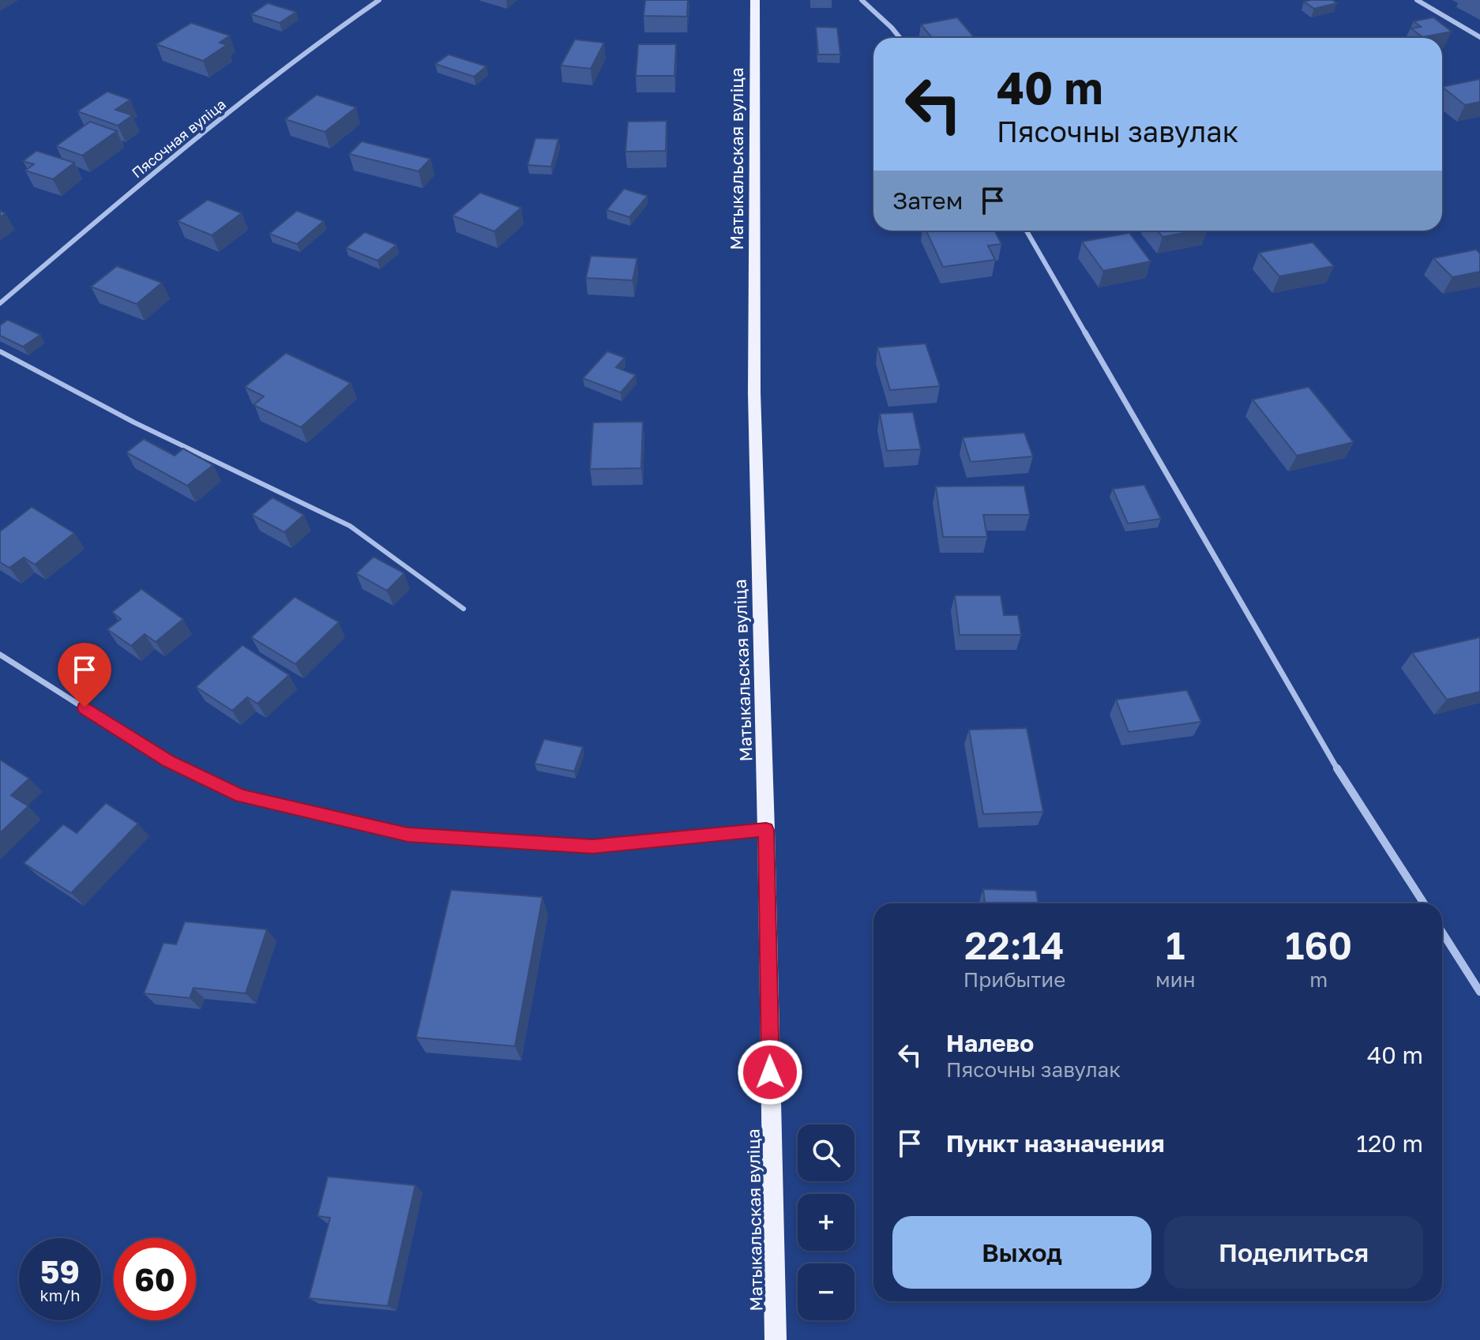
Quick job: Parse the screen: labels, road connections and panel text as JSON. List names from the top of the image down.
{
  "streets": {
    "main road": ["Матыкальская вуліца"],
    "street": ["Пясочная вуліца"]
  },
  "page": {
    "turn": ["40 m", "Пясочны завулак"],
    "then": "Затем",
    "eta": [
      "22:14",
      "Прибытие",
      "1",
      "мин",
      "160",
      "m"
    ],
    "list": [
      {
        "name": "Налево",
        "note": "Пясочны завулак",
        "value": "40 m"
      },
      {
        "name": "Пункт назначения",
        "value": "120 m"
      }
    ],
    "map_buttons": ["+", "−"],
    "buttons": ["Выход", "Поделиться"],
    "speed": "59 km/h",
    "limit": "60"
  }
}
